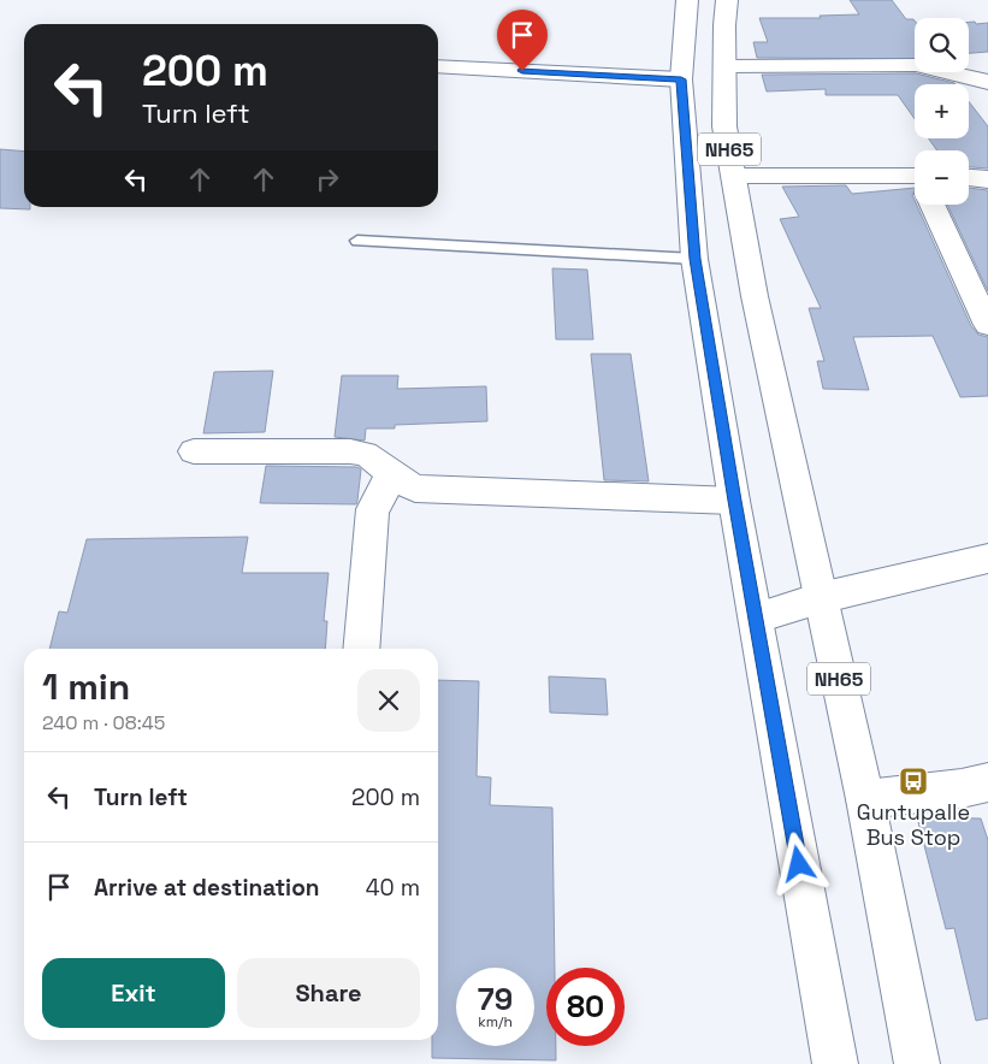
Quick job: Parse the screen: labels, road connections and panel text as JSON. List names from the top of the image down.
{
  "streets": {
    "main road": ["NH65"]
  },
  "places": {
    "bus stop": ["Guntupalle Bus Stop"]
  },
  "page": {
    "map_buttons": ["+", "−"],
    "turn": ["200 m", "Turn left"],
    "heading": ["1 min", "240 m · 08:45"],
    "list": [
      {
        "name": "Turn left",
        "value": "200 m"
      },
      {
        "name": "Arrive at destination",
        "value": "40 m"
      }
    ],
    "buttons": ["Exit", "Share"],
    "speed": "79 km/h",
    "limit": "80"
  }
}
